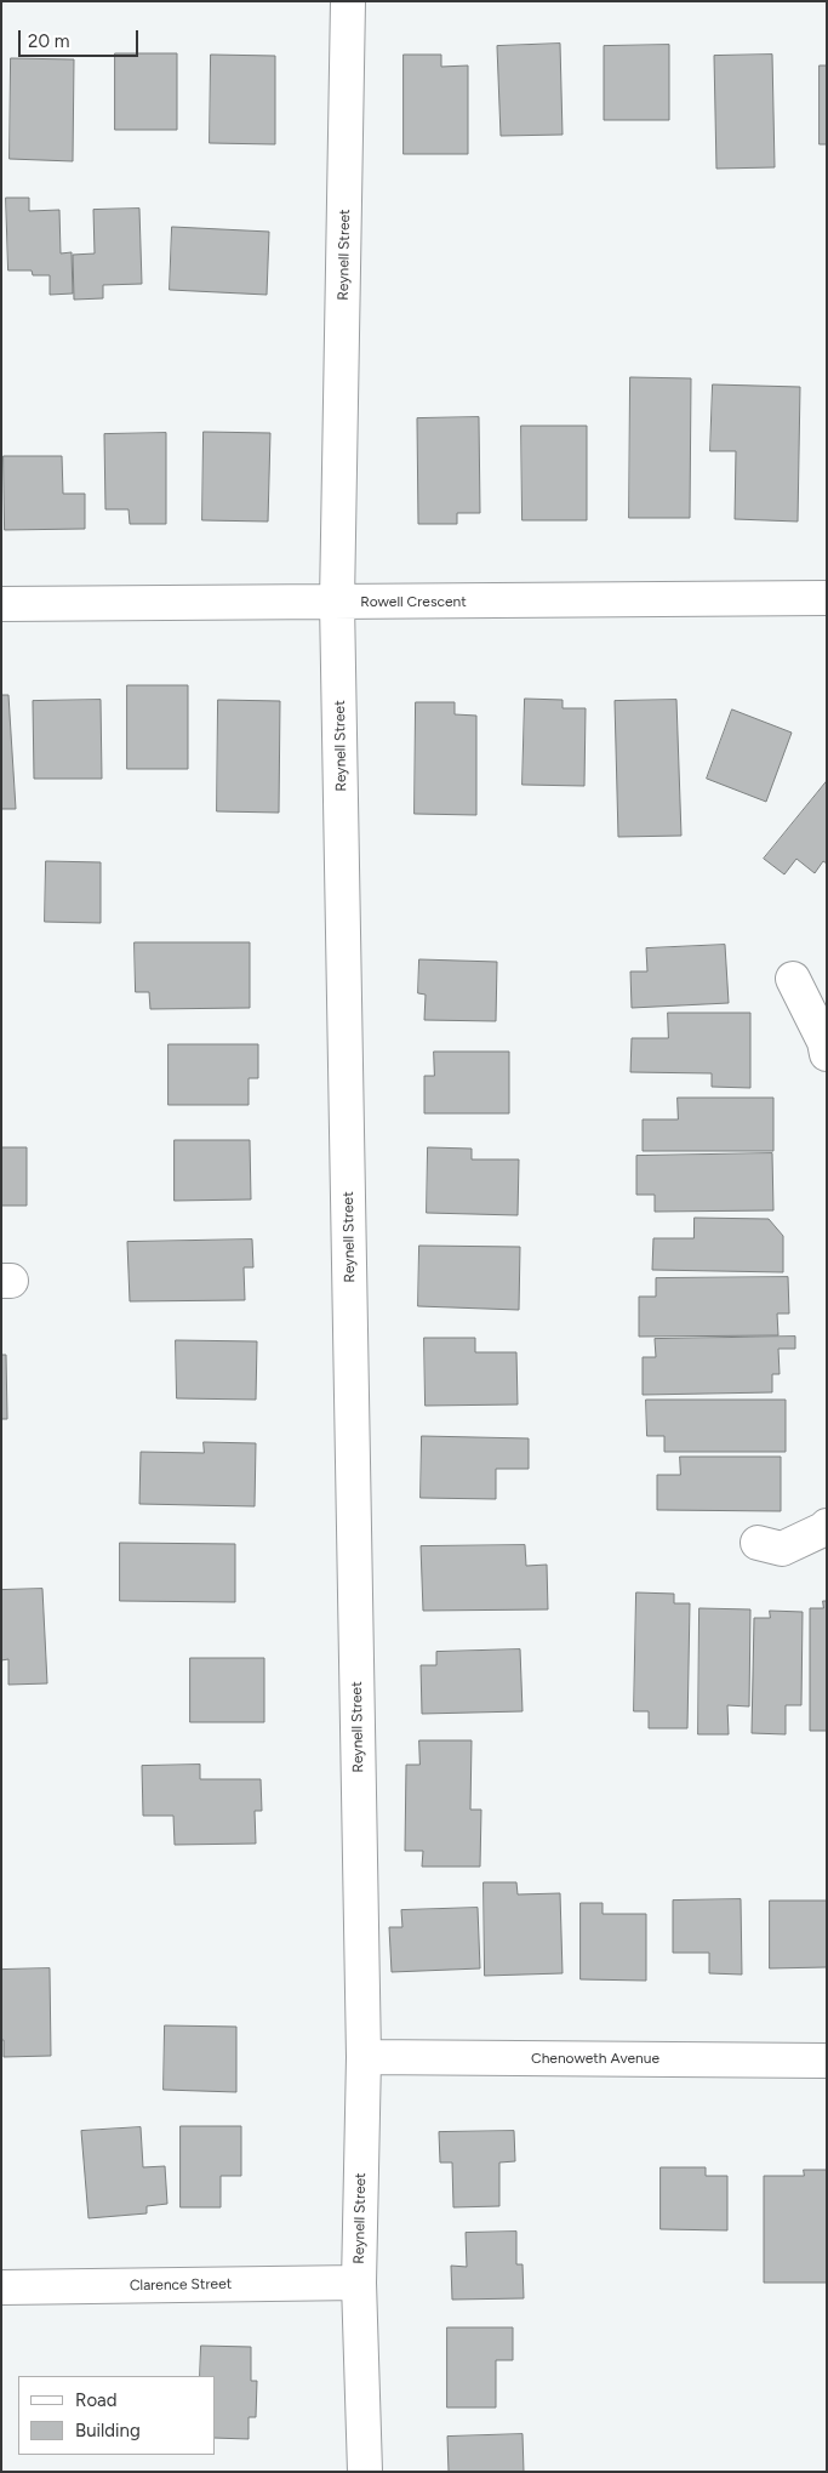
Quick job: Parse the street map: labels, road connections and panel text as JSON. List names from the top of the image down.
{
  "streets": {
    "street": [
      "Reynell Street",
      "Rowell Crescent",
      "Chenoweth Avenue",
      "Clarence Street"
    ]
  },
  "crossings": [
    ["Reynell Street", "Rowell Crescent"],
    ["Reynell Street", "Chenoweth Avenue"],
    ["Reynell Street", "Clarence Street"]
  ],
  "legend": ["Road", "Building"],
  "scale_bar": "20 m"
}
